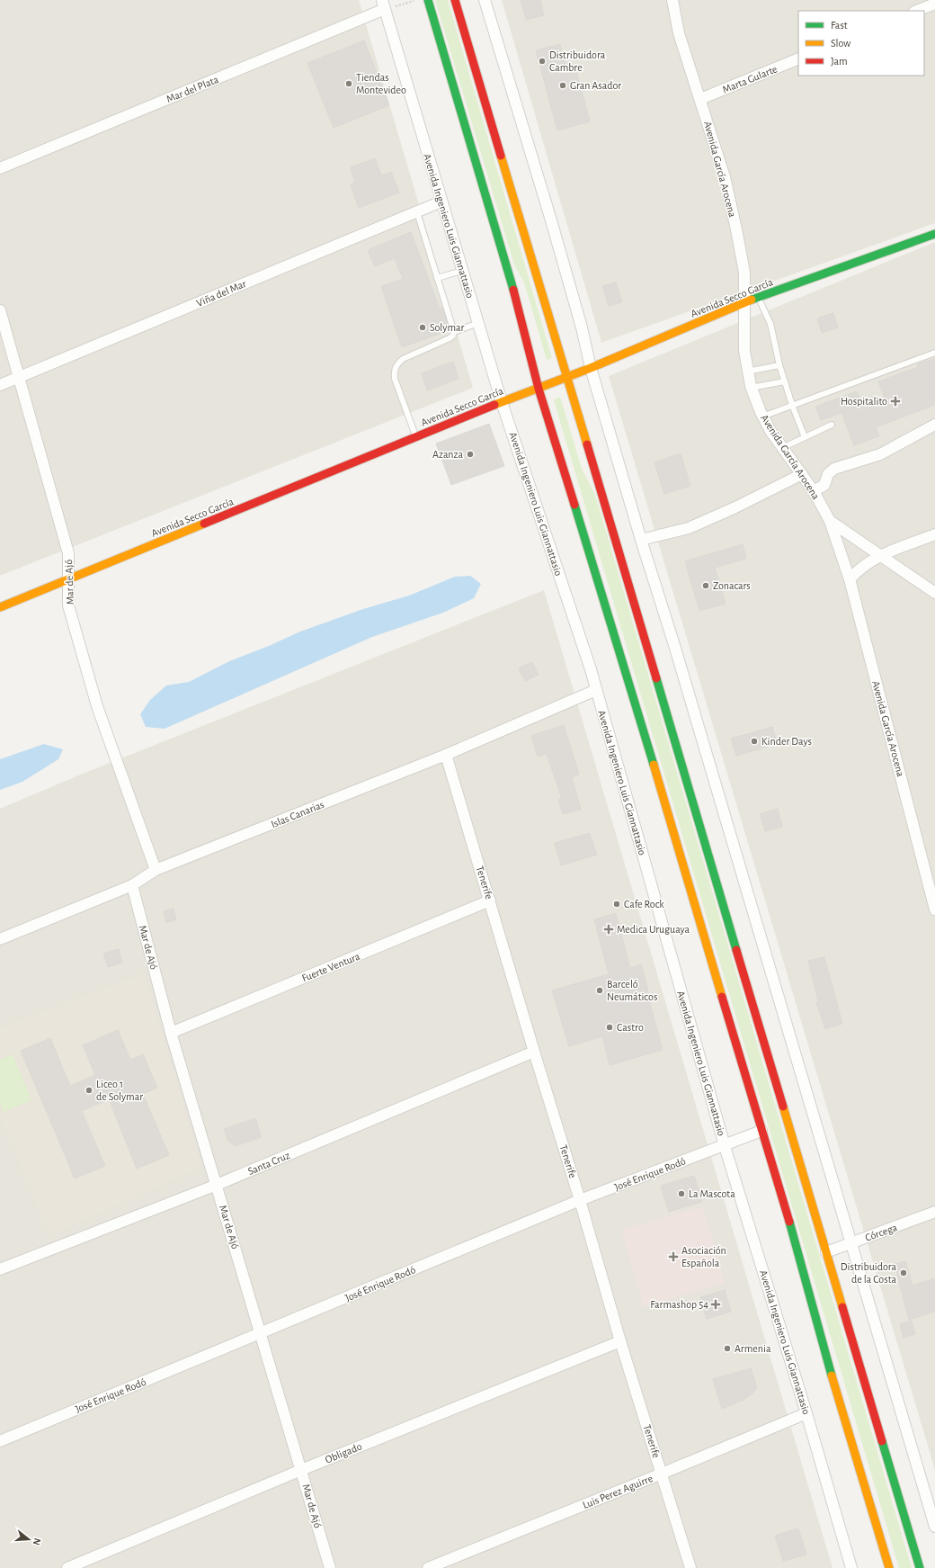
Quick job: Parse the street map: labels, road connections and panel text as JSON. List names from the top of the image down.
{
  "streets": {
    "main road": ["Avenida Secco García"],
    "street": [
      "Marta Gularte",
      "Mar del Plata",
      "Avenida García Arocena",
      "Avenida Ingeniero Luis Giannattasio",
      "Viña del Mar",
      "Mar de Ajó",
      "Islas Canarias",
      "Tenerife",
      "Fuerte Ventura",
      "Santa Cruz",
      "José Enrique Rodó",
      "Córcega",
      "Obligado",
      "Luis Perez Aguirre"
    ]
  },
  "crossings": [
    ["Marta Gularte", "Avenida García Arocena"],
    ["Mar del Plata", "Avenida Ingeniero Luis Giannattasio"],
    ["Avenida García Arocena", "Avenida Secco García"],
    ["Avenida Ingeniero Luis Giannattasio", "Viña del Mar"],
    ["Avenida Ingeniero Luis Giannattasio", "Avenida Secco García"],
    ["Avenida Ingeniero Luis Giannattasio", "Islas Canarias"],
    ["Avenida Ingeniero Luis Giannattasio", "José Enrique Rodó"],
    ["Avenida Ingeniero Luis Giannattasio", "Luis Perez Aguirre"],
    ["Viña del Mar", "Mar de Ajó"],
    ["Avenida Secco García", "Mar de Ajó"],
    ["Mar de Ajó", "Islas Canarias"],
    ["Mar de Ajó", "Fuerte Ventura"],
    ["Mar de Ajó", "Santa Cruz"],
    ["Mar de Ajó", "José Enrique Rodó"],
    ["Mar de Ajó", "Obligado"],
    ["Islas Canarias", "Tenerife"],
    ["Tenerife", "Fuerte Ventura"],
    ["Tenerife", "Santa Cruz"],
    ["Tenerife", "José Enrique Rodó"],
    ["Tenerife", "Obligado"],
    ["Tenerife", "Luis Perez Aguirre"]
  ],
  "places": {
    "other": [
      "Distribuidora Cambre",
      "Tiendas Montevideo",
      "Gran Asador",
      "Solymar",
      "Azanza",
      "Zonacars",
      "Kinder Days",
      "Cafe Rock",
      "Barceló Neumáticos",
      "Castro",
      "Liceo 1 de Solymar",
      "La Mascota",
      "Distribuidora de la Costa",
      "Armenia"
    ],
    "health": [
      "Hospitalito",
      "Medica Uruguaya",
      "Asociación Española",
      "Farmashop 54"
    ]
  },
  "legend": ["Fast", "Slow", "Jam"],
  "north": "right"
}
